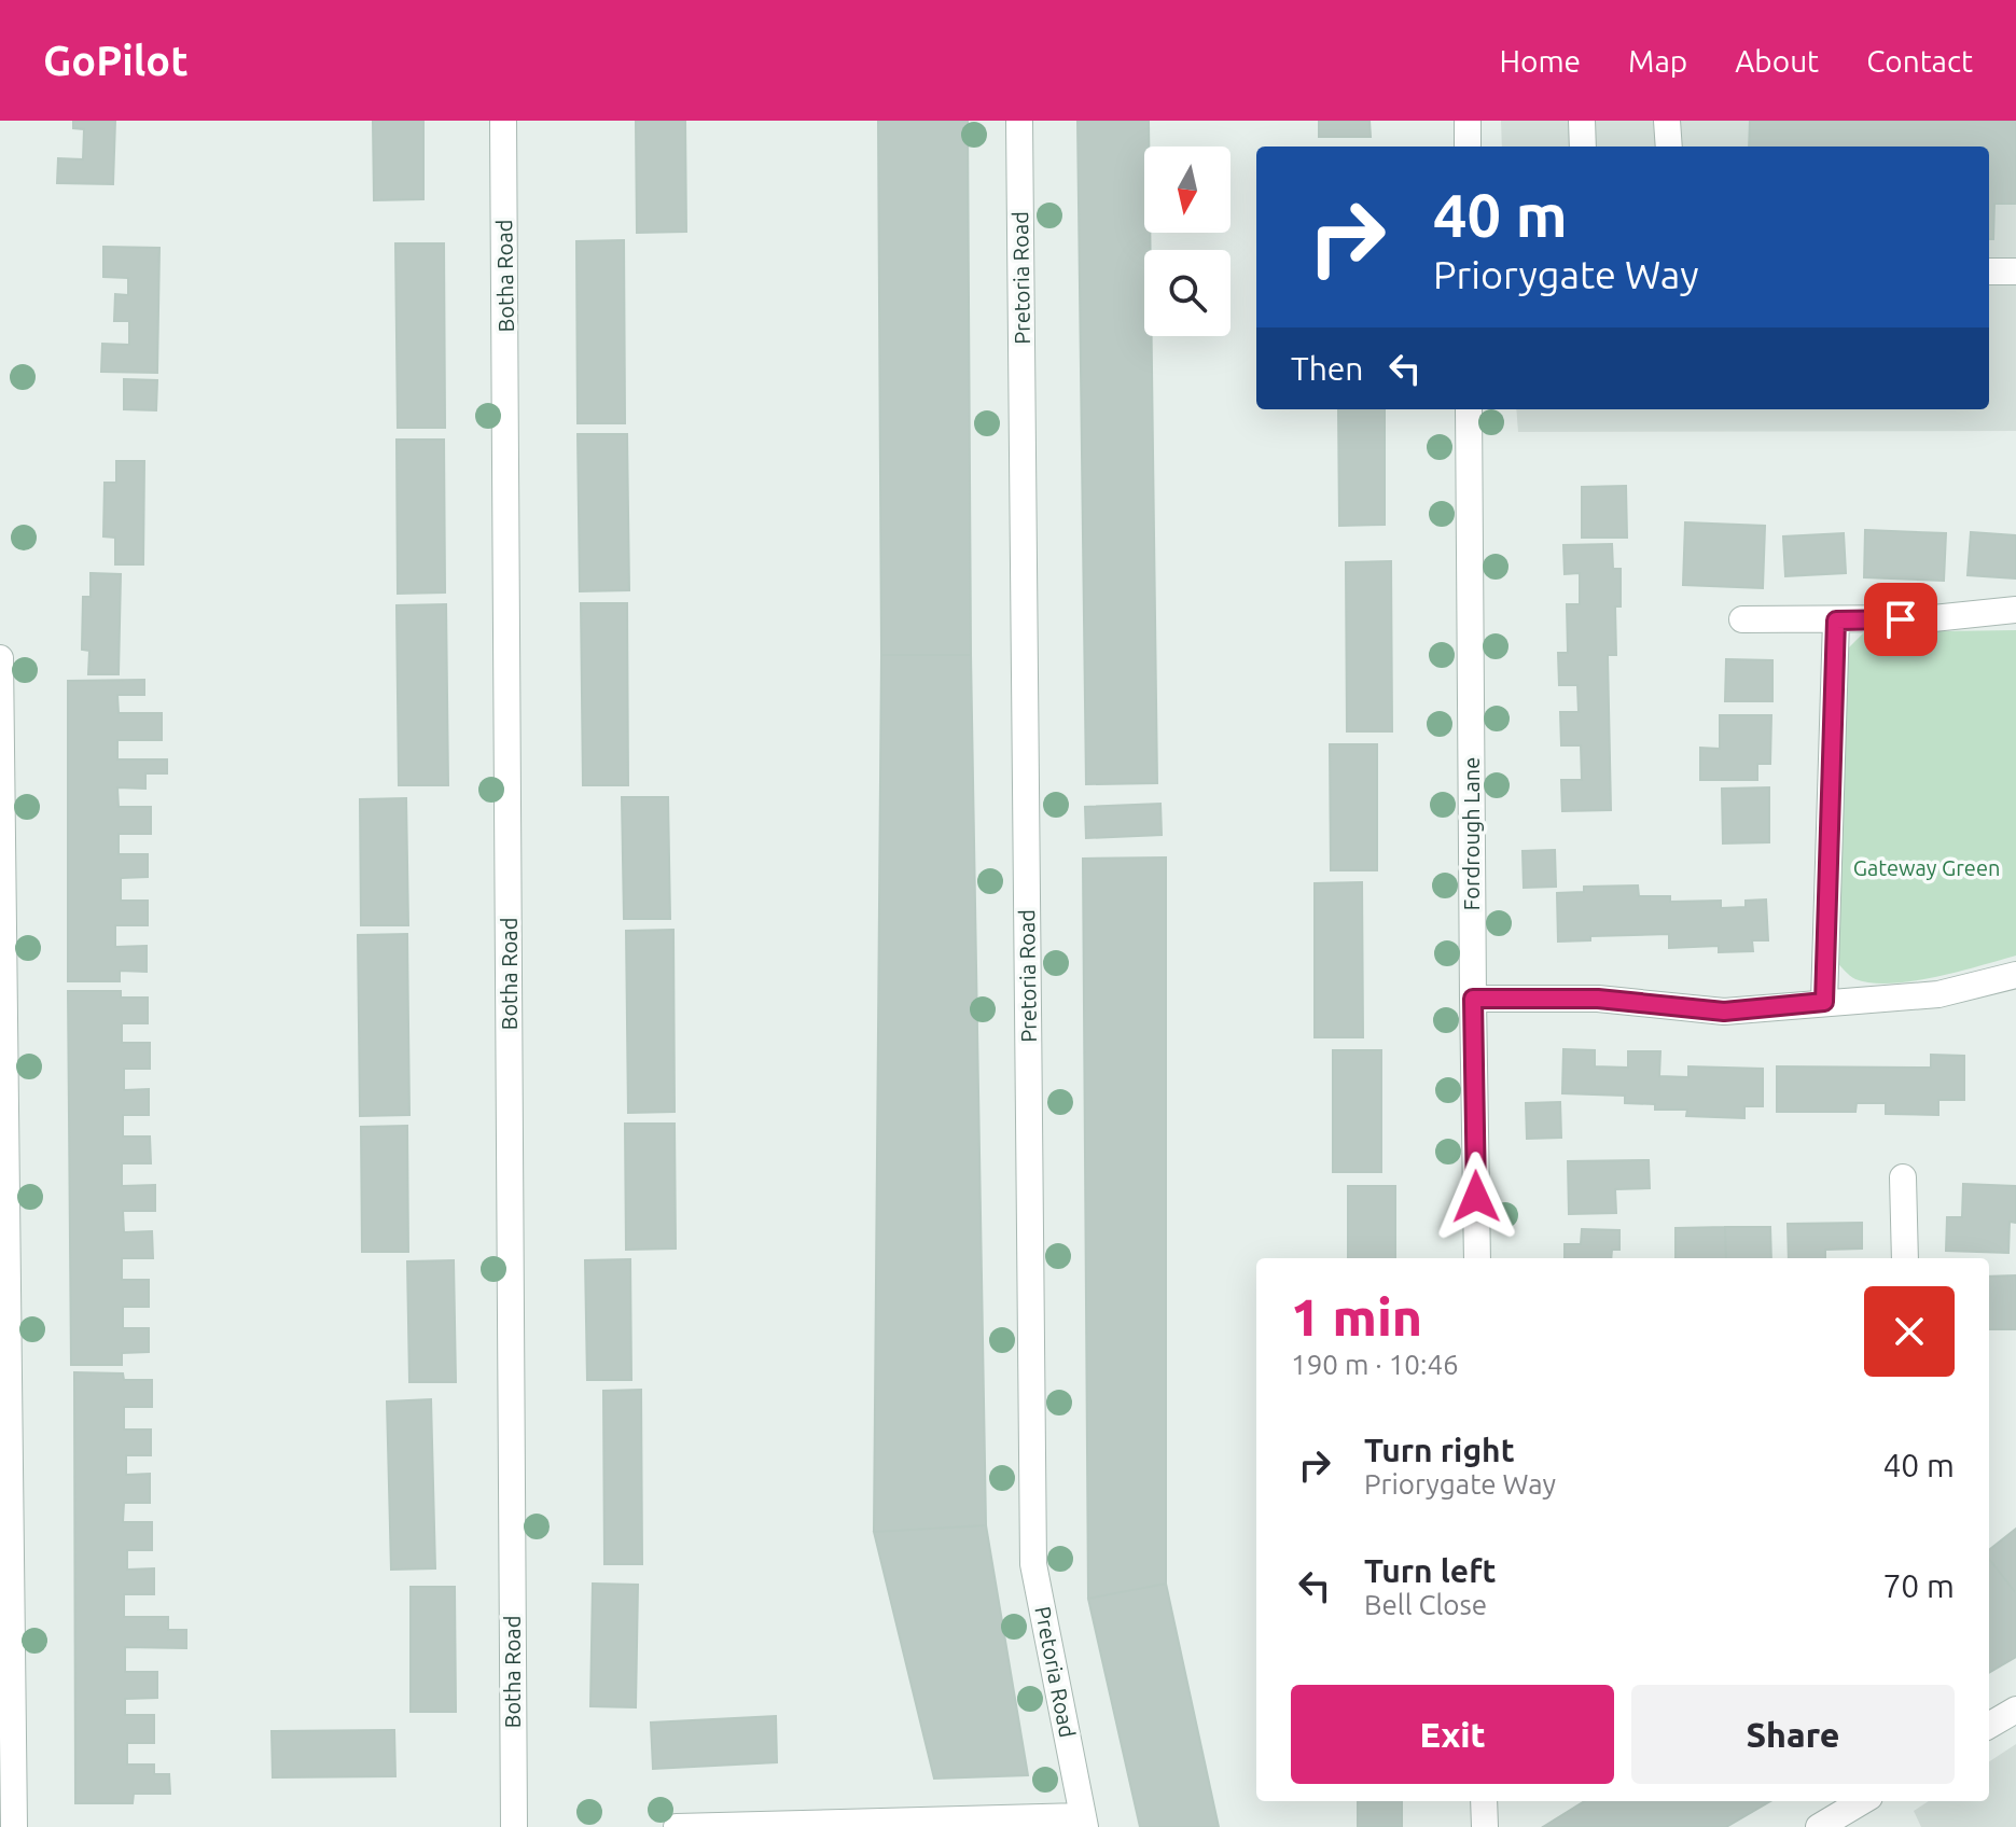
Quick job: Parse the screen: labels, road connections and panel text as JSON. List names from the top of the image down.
{
  "streets": {
    "street": ["Botha Road", "Pretoria Road", "Fordrough Lane"]
  },
  "parks": ["Gateway Green"],
  "north": "bottom",
  "page": {
    "header": "GoPilot",
    "nav": [
      "Home",
      "Map",
      "About",
      "Contact"
    ],
    "turn": ["40 m", "Priorygate Way"],
    "then": "Then",
    "heading": ["1 min", "190 m · 10:46"],
    "list": [
      {
        "name": "Turn right",
        "note": "Priorygate Way",
        "value": "40 m"
      },
      {
        "name": "Turn left",
        "note": "Bell Close",
        "value": "70 m"
      }
    ],
    "buttons": ["Exit", "Share"]
  }
}
